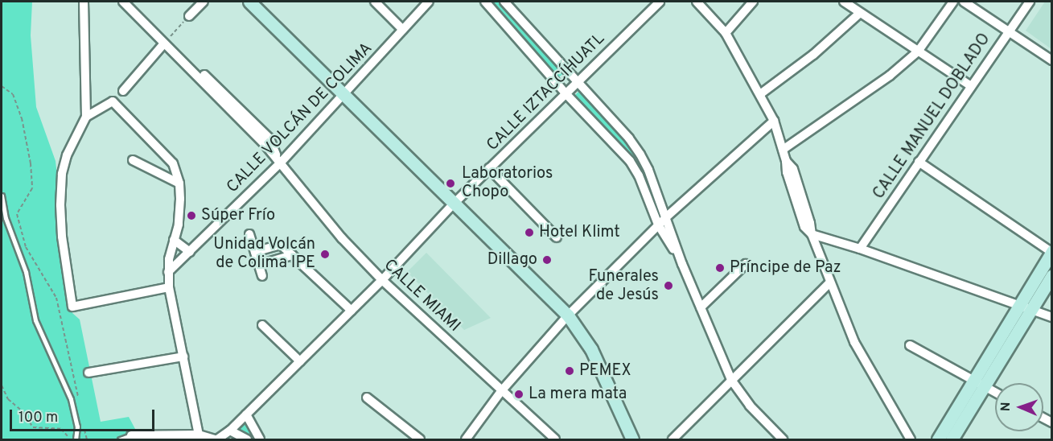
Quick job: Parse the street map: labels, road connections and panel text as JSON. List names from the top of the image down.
{
  "streets": {
    "street": [
      "CALLE IZTACCÍHUATL",
      "CALLE MANUEL DOBLADO",
      "CALLE VOLCÁN DE COLIMA",
      "CALLE MIAMI"
    ]
  },
  "crossings": [
    ["CALLE IZTACCÍHUATL", "CALLE MIAMI"],
    ["CALLE VOLCÁN DE COLIMA", "CALLE MIAMI"]
  ],
  "places": [
    "Laboratorios Chopo",
    "Súper Frío",
    "Hotel Klimt",
    "Unidad Volcán de Colima IPE",
    "Dillago",
    "Príncipe de Paz",
    "Funerales de Jesús",
    "PEMEX",
    "La mera mata"
  ],
  "scale_bar": "100 m",
  "north": "left"
}
